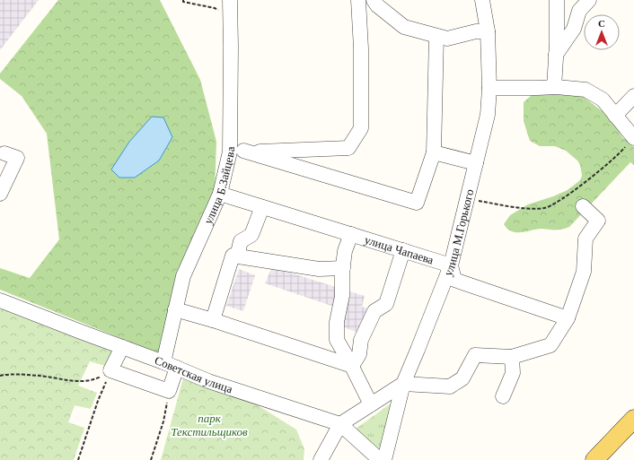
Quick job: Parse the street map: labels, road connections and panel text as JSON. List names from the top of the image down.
{
  "streets": {
    "street": [
      "улица Б.Зайцева",
      "улица М.Горького",
      "улица Чапаева",
      "Советская улица"
    ]
  },
  "crossings": [
    ["улица Б.Зайцева", "улица Чапаева"],
    ["улица Б.Зайцева", "Советская улица"],
    ["улица М.Горького", "улица Чапаева"]
  ],
  "parks": ["парк Текстильщиков"],
  "north": "top"
}
